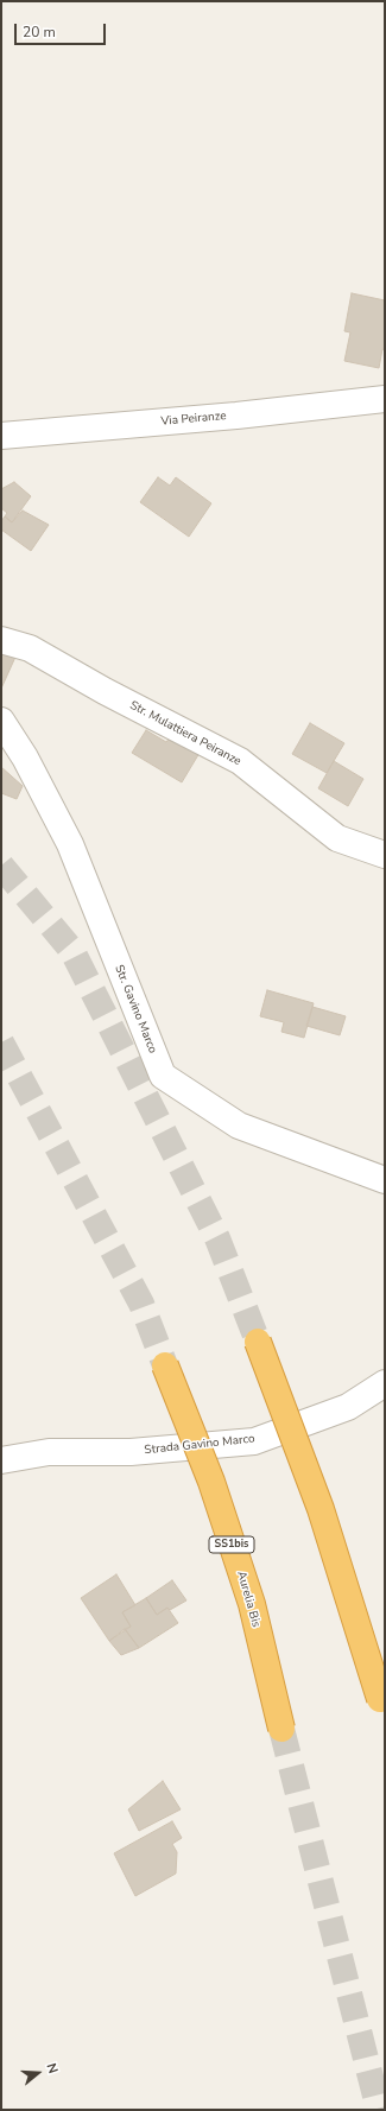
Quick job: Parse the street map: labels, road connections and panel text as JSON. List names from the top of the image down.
{
  "streets": {
    "highway": ["SS1bis", "Aurelia Bis"],
    "street": [
      "Via Peiranze",
      "Str. Mulattiera Peiranze",
      "Str. Gavino Marco",
      "Strada Gavino Marco"
    ]
  },
  "scale_bar": "20 m",
  "north": "right"
}
